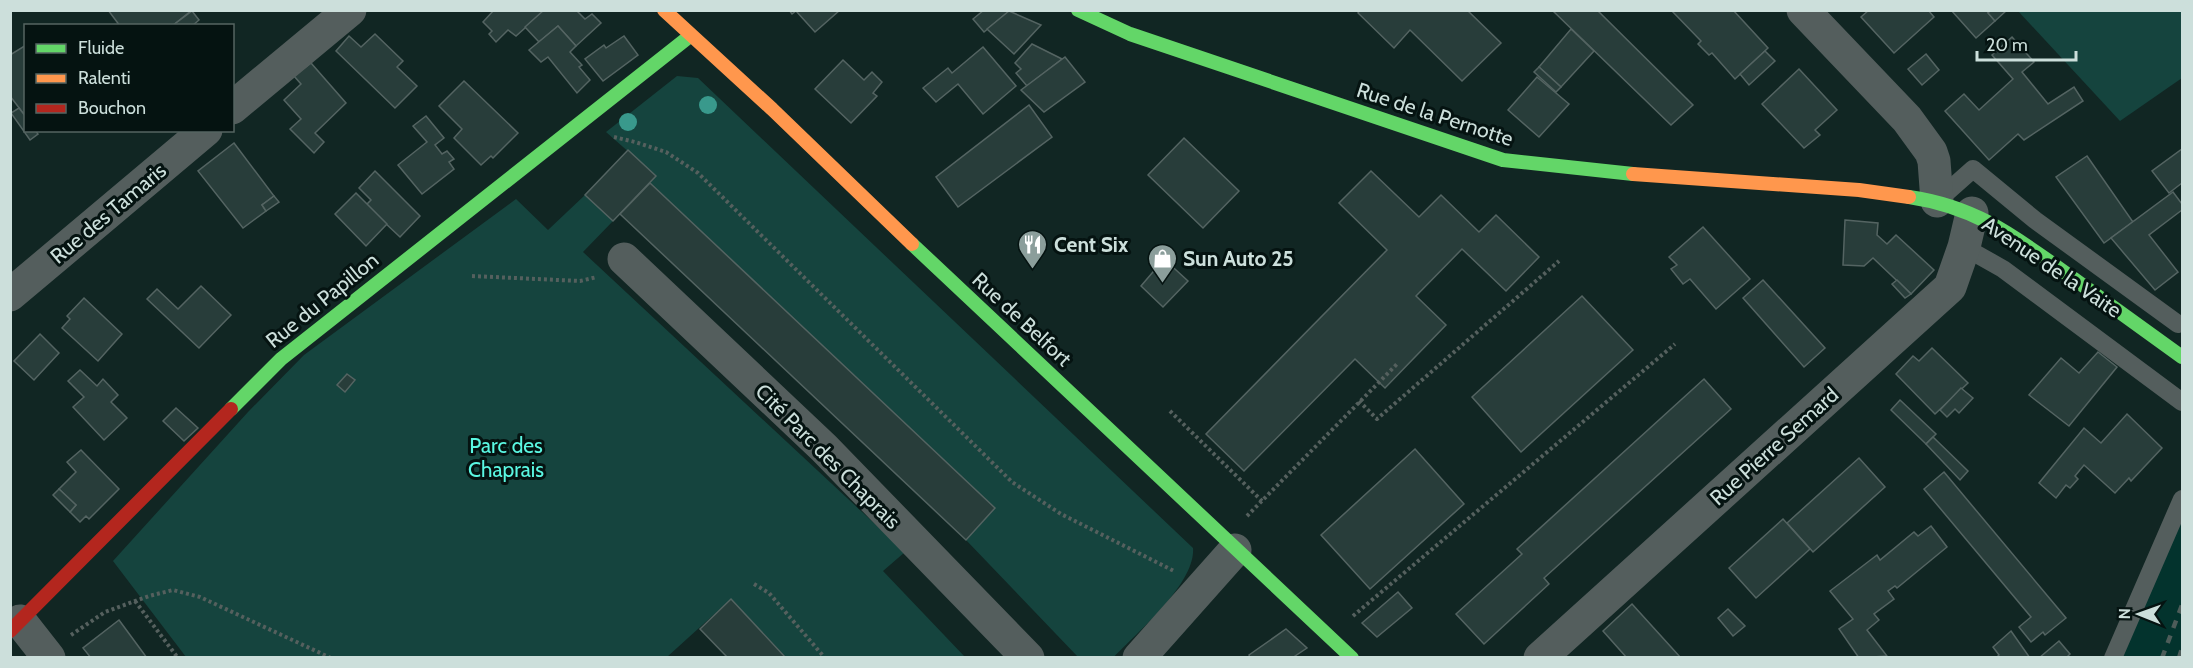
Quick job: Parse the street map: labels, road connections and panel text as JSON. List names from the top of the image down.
{
  "streets": {
    "street": [
      "Rue de la Pernotte",
      "Rue des Tamaris",
      "Avenue de la Vaite",
      "Rue du Papillon",
      "Rue de Belfort",
      "Rue Pierre Semard",
      "Cité Parc des Chaprais"
    ]
  },
  "crossings": [
    ["Rue de la Pernotte", "Avenue de la Vaite"],
    ["Avenue de la Vaite", "Rue Pierre Semard"],
    ["Rue du Papillon", "Rue de Belfort"]
  ],
  "parks": ["Parc des Chaprais"],
  "places": {
    "restaurant": ["Cent Six"],
    "shop": ["Sun Auto 25"]
  },
  "legend": ["Fluide", "Ralenti", "Bouchon"],
  "scale_bar": "20 m",
  "north": "left"
}
